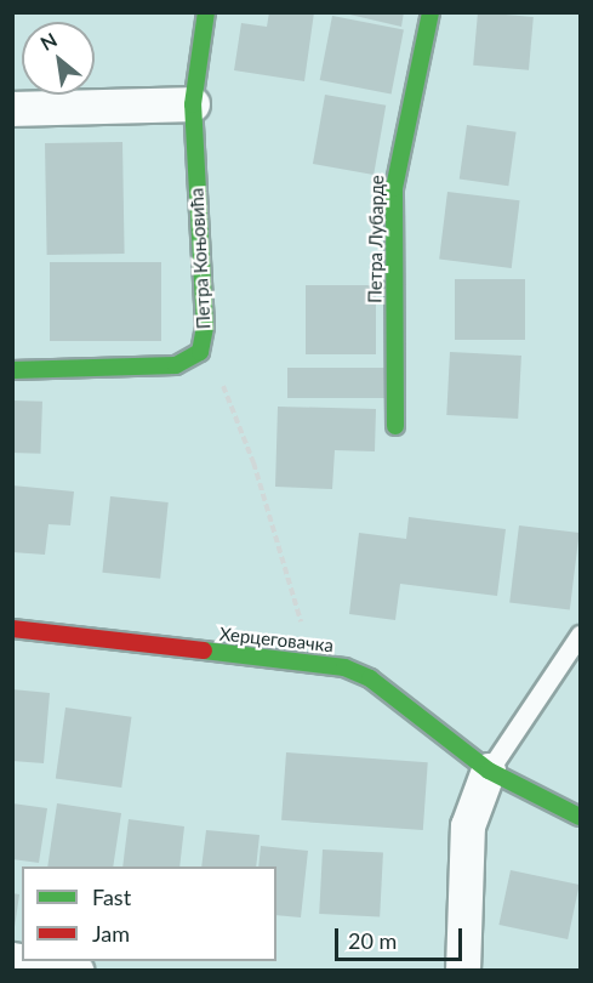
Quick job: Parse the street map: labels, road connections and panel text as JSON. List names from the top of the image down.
{
  "streets": {
    "street": ["Петра Лубарде", "Петра Коњовића", "Херцеговачка"]
  },
  "legend": ["Fast", "Jam"],
  "scale_bar": "20 m",
  "north": "top left"
}
